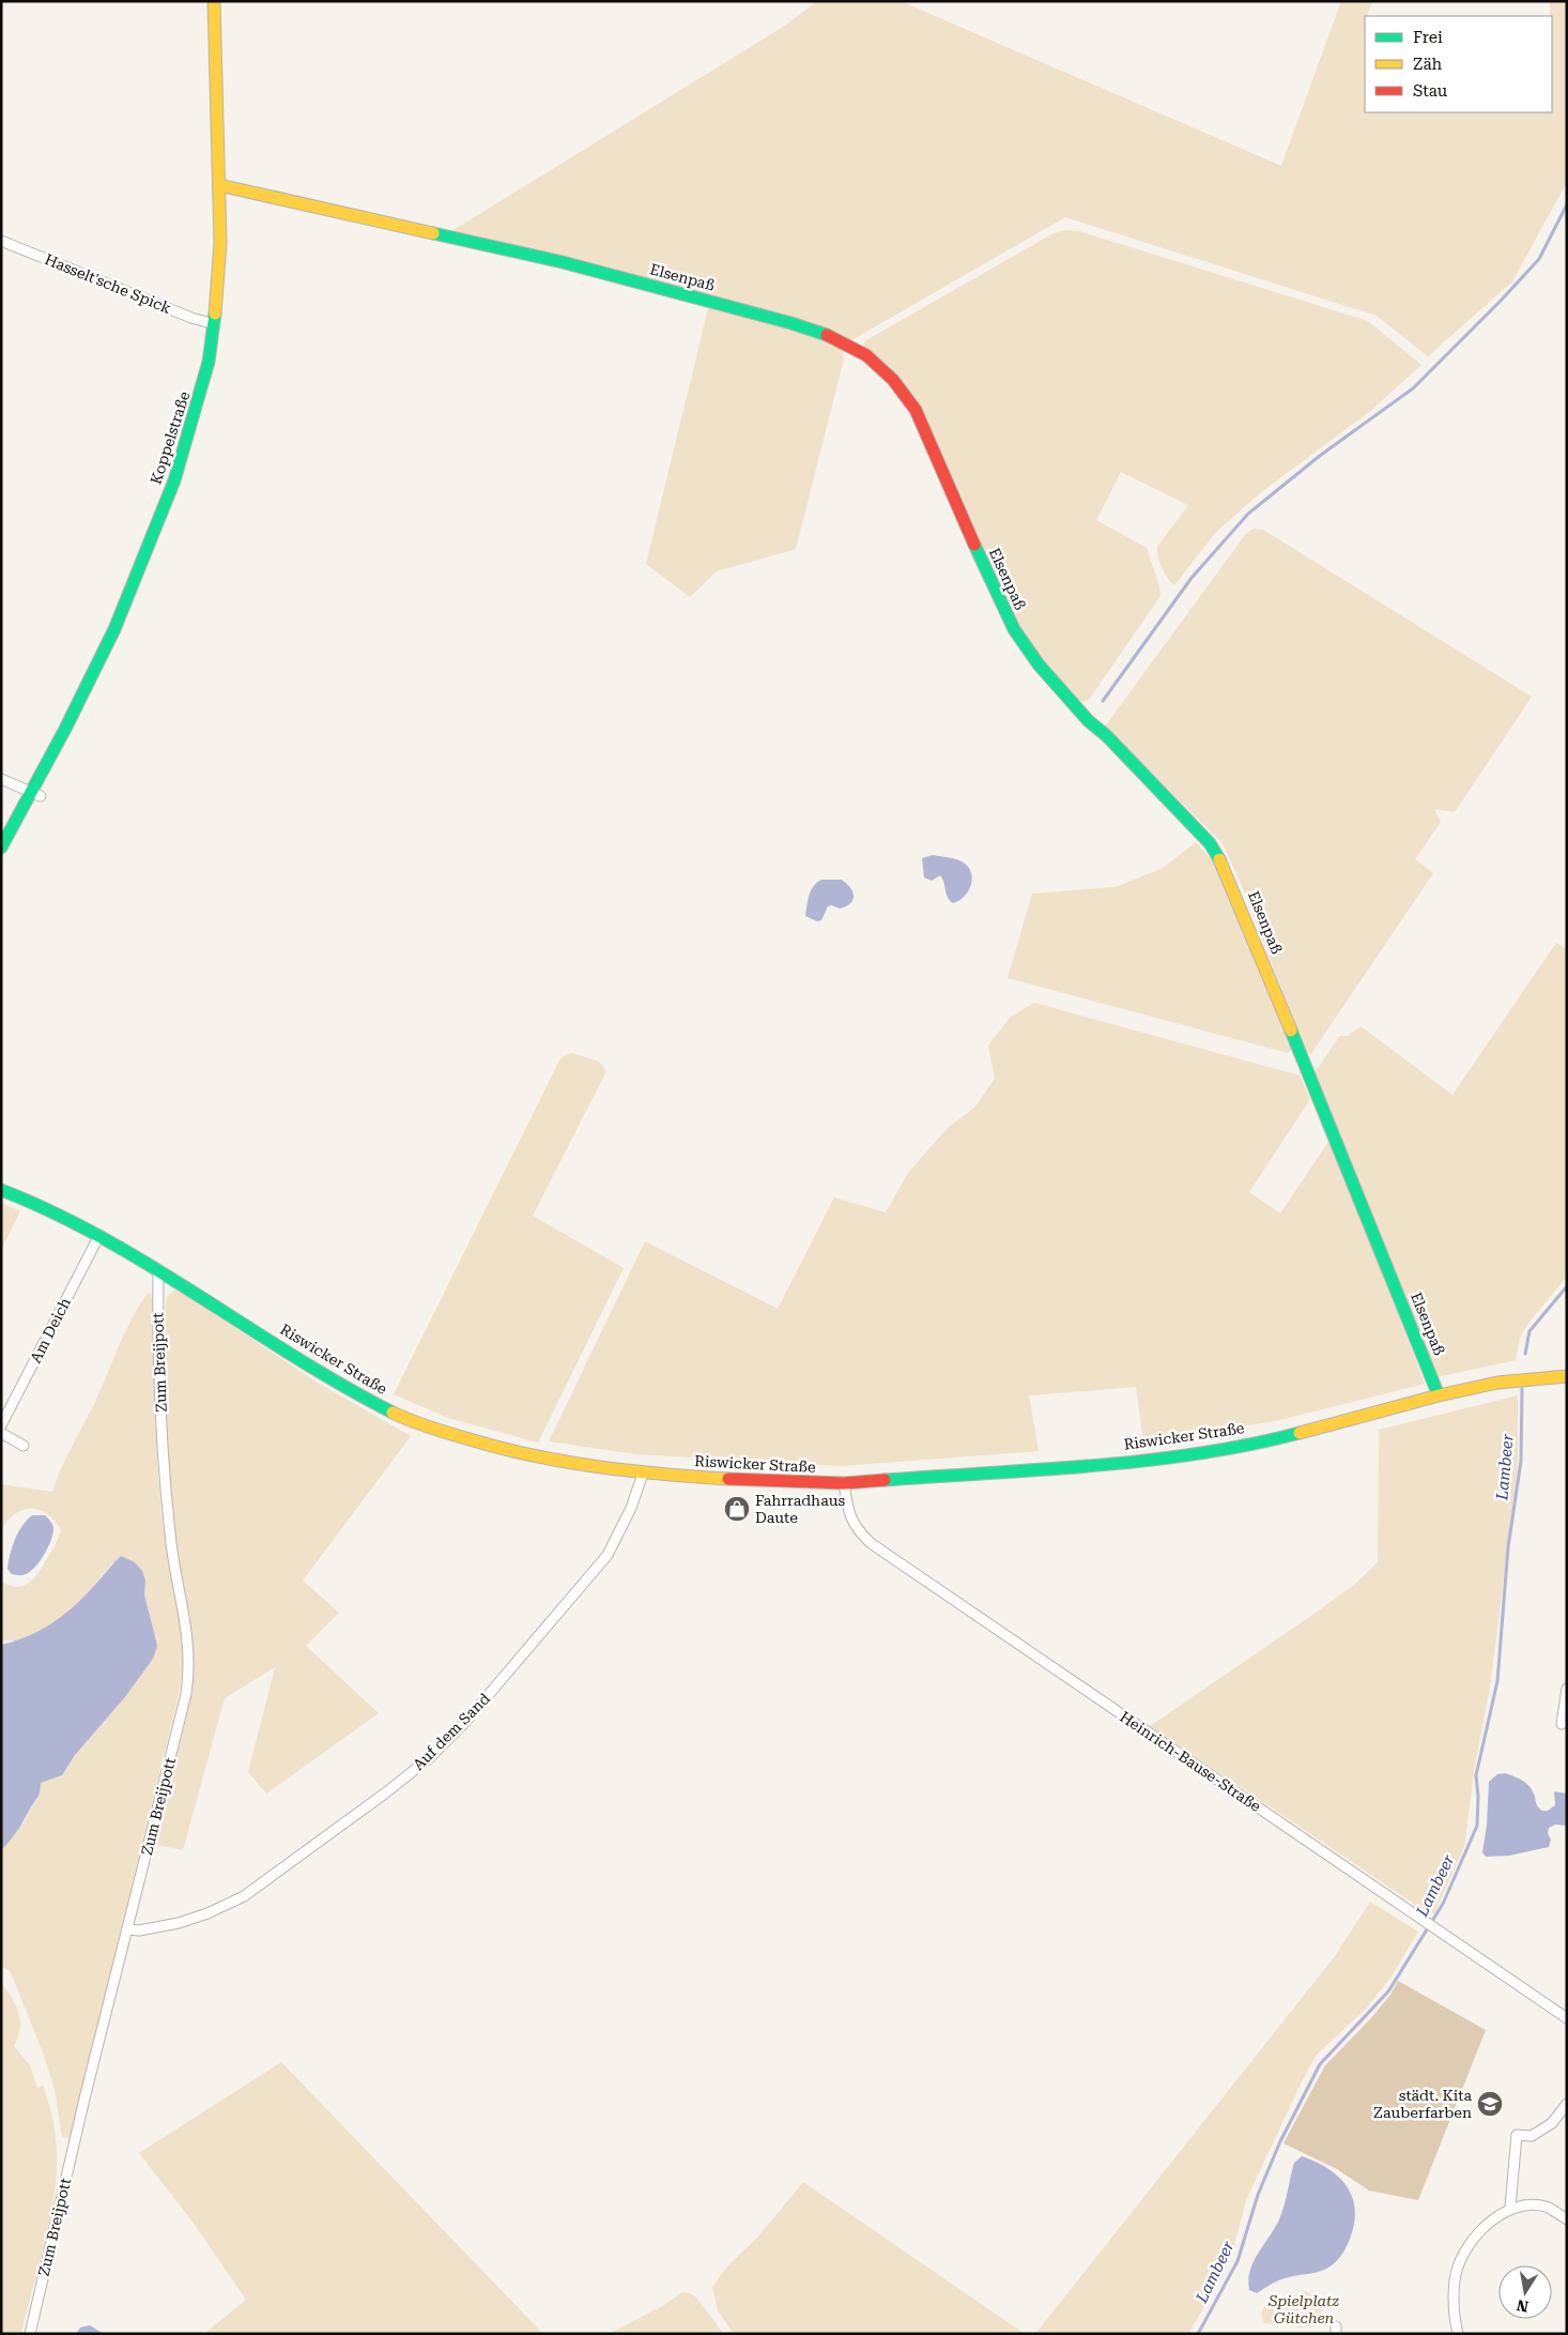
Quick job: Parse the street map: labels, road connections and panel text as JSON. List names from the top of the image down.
{
  "streets": {
    "street": [
      "Elsenpaß",
      "Hasselt'sche Spick",
      "Koppelstraße",
      "Am Deich",
      "Riswicker Straße",
      "Zum Breijpott",
      "Auf dem Sand",
      "Heinrich-Bause-Straße"
    ]
  },
  "crossings": [
    ["Elsenpaß", "Koppelstraße"],
    ["Elsenpaß", "Riswicker Straße"],
    ["Hasselt'sche Spick", "Koppelstraße"],
    ["Am Deich", "Riswicker Straße"],
    ["Riswicker Straße", "Zum Breijpott"],
    ["Riswicker Straße", "Auf dem Sand"],
    ["Riswicker Straße", "Heinrich-Bause-Straße"],
    ["Zum Breijpott", "Auf dem Sand"]
  ],
  "water": ["Lambeer"],
  "parks": ["Spielplatz Gütchen"],
  "places": {
    "shop": ["Fahrradhaus Daute"],
    "school or university": ["städt. Kita Zauberfarben"]
  },
  "legend": ["Frei", "Zäh", "Stau"],
  "north": "bottom"
}
